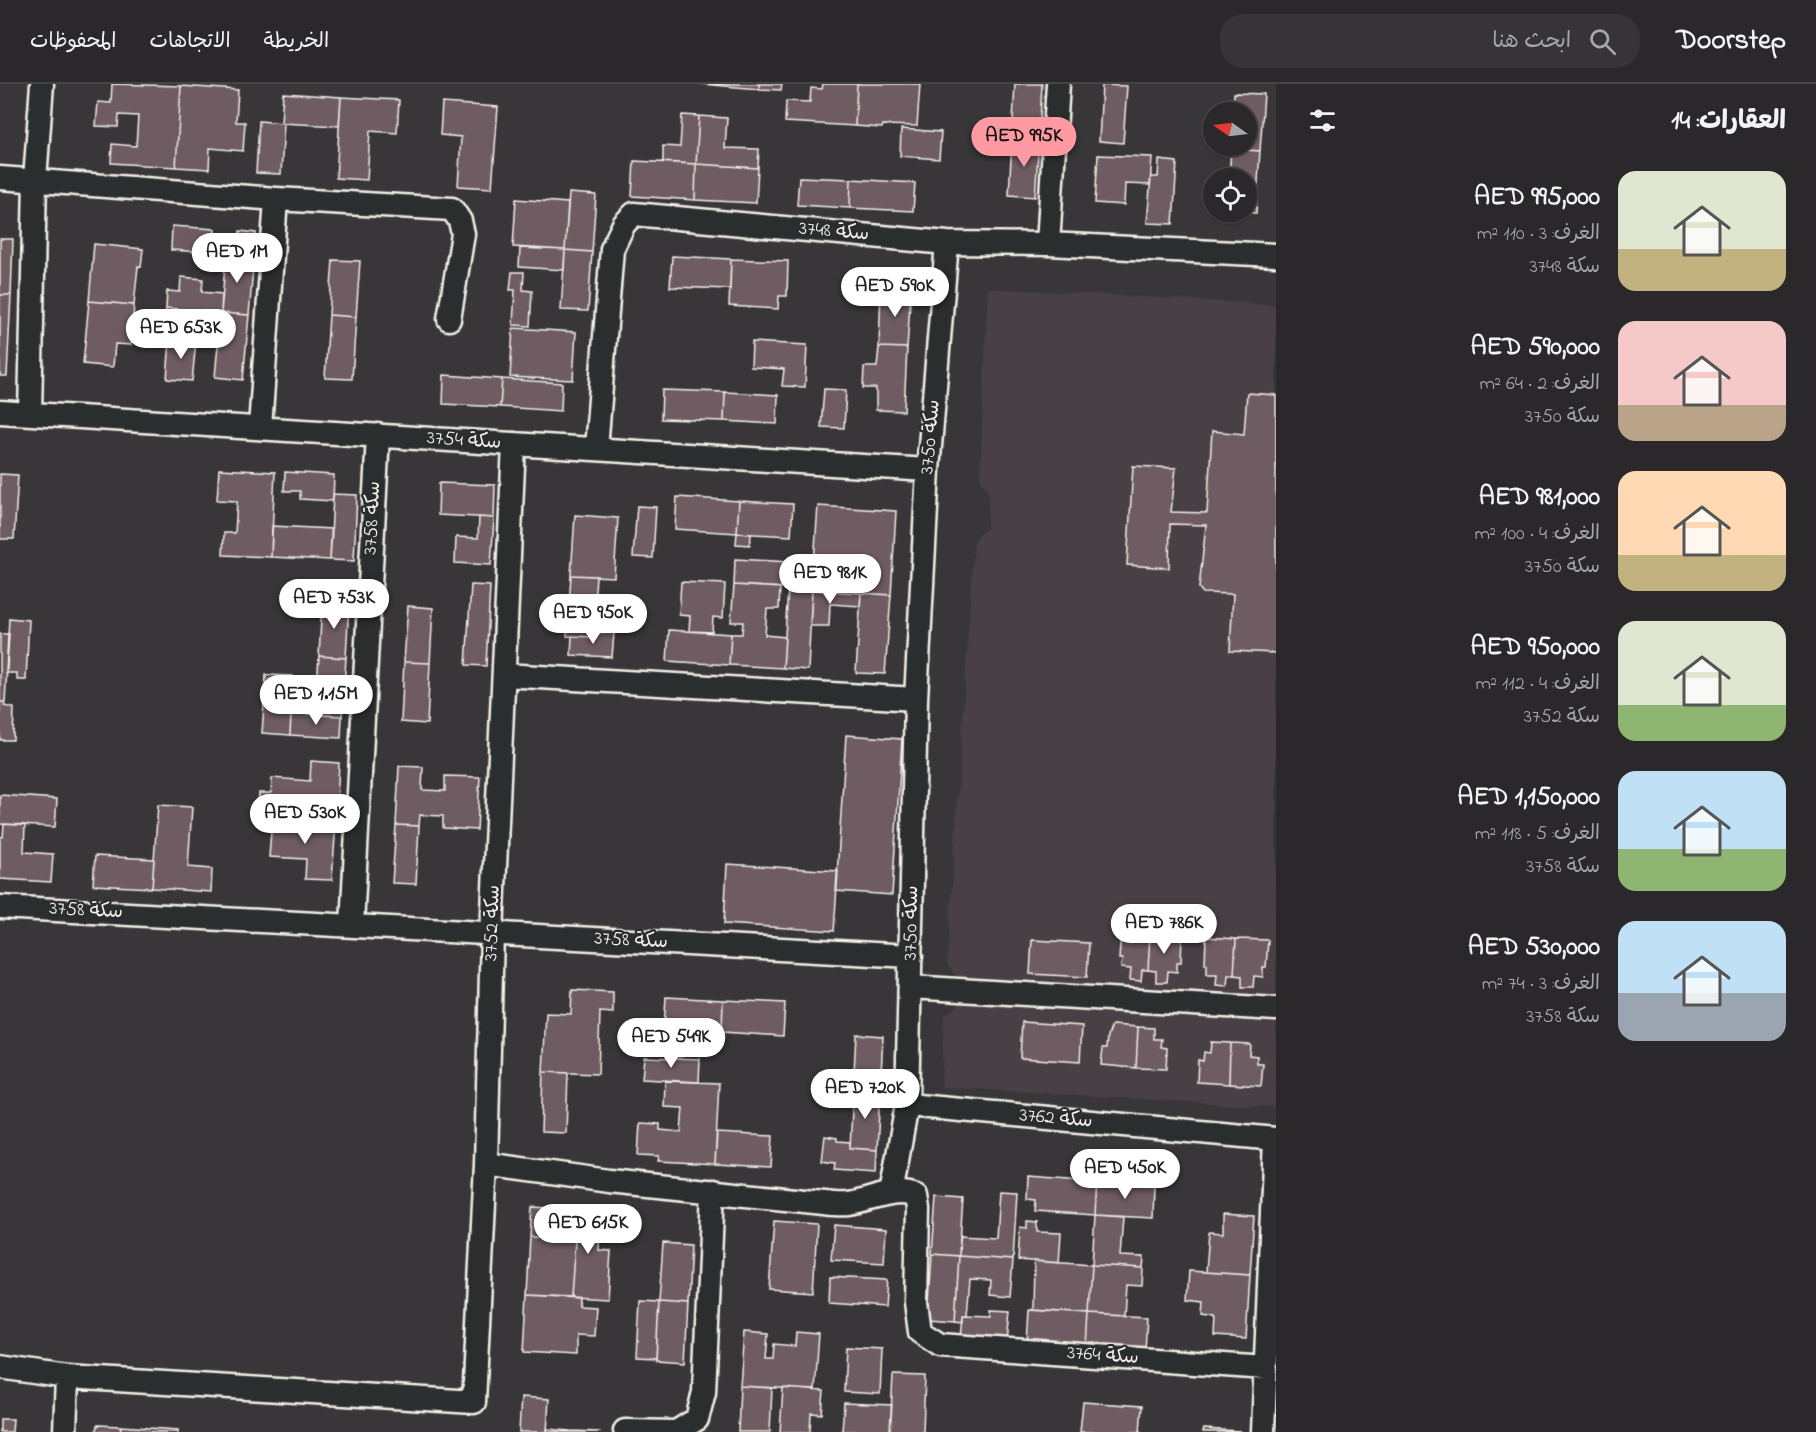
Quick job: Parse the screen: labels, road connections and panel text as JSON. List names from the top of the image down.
{
  "streets": {
    "street": [
      "سكة 3748",
      "سكة 3750",
      "سكة 3754",
      "سكة 3758",
      "سكة 3752",
      "سكة 3762",
      "سكة 3764"
    ]
  },
  "crossings": [
    ["سكة 3748", "سكة 3750"],
    ["سكة 3748", "سكة 3754"],
    ["سكة 3750", "سكة 3754"],
    ["سكة 3750", "سكة 3758"],
    ["سكة 3750", "سكة 3762"],
    ["سكة 3750", "سكة 3764"],
    ["سكة 3754", "سكة 3758"],
    ["سكة 3754", "سكة 3752"],
    ["سكة 3758", "سكة 3752"]
  ],
  "north": "left",
  "page": {
    "header": "Doorstep",
    "search": "ابحث هنا",
    "nav": ["الخريطة", "الاتجاهات", "المحفوظات"],
    "heading": "العقارات: 14",
    "price": [
      "AED 995K",
      "AED 1M",
      "AED 590K",
      "AED 653K",
      "AED 981K",
      "AED 753K",
      "AED 950K",
      "AED 1.15M",
      "AED 530K",
      "AED 786K",
      "AED 549K",
      "AED 720K",
      "AED 450K",
      "AED 615K"
    ],
    "list": [
      {
        "name": "AED 995,000",
        "note": "الغرف: 3 · 110 m² · سكة 3748"
      },
      {
        "name": "AED 590,000",
        "note": "الغرف: 2 · 64 m² · سكة 3750"
      },
      {
        "name": "AED 981,000",
        "note": "الغرف: 4 · 100 m² · سكة 3750"
      },
      {
        "name": "AED 950,000",
        "note": "الغرف: 4 · 112 m² · سكة 3752"
      },
      {
        "name": "AED 1,150,000",
        "note": "الغرف: 5 · 118 m² · سكة 3758"
      },
      {
        "name": "AED 530,000",
        "note": "الغرف: 3 · 74 m² · سكة 3758"
      }
    ]
  }
}
